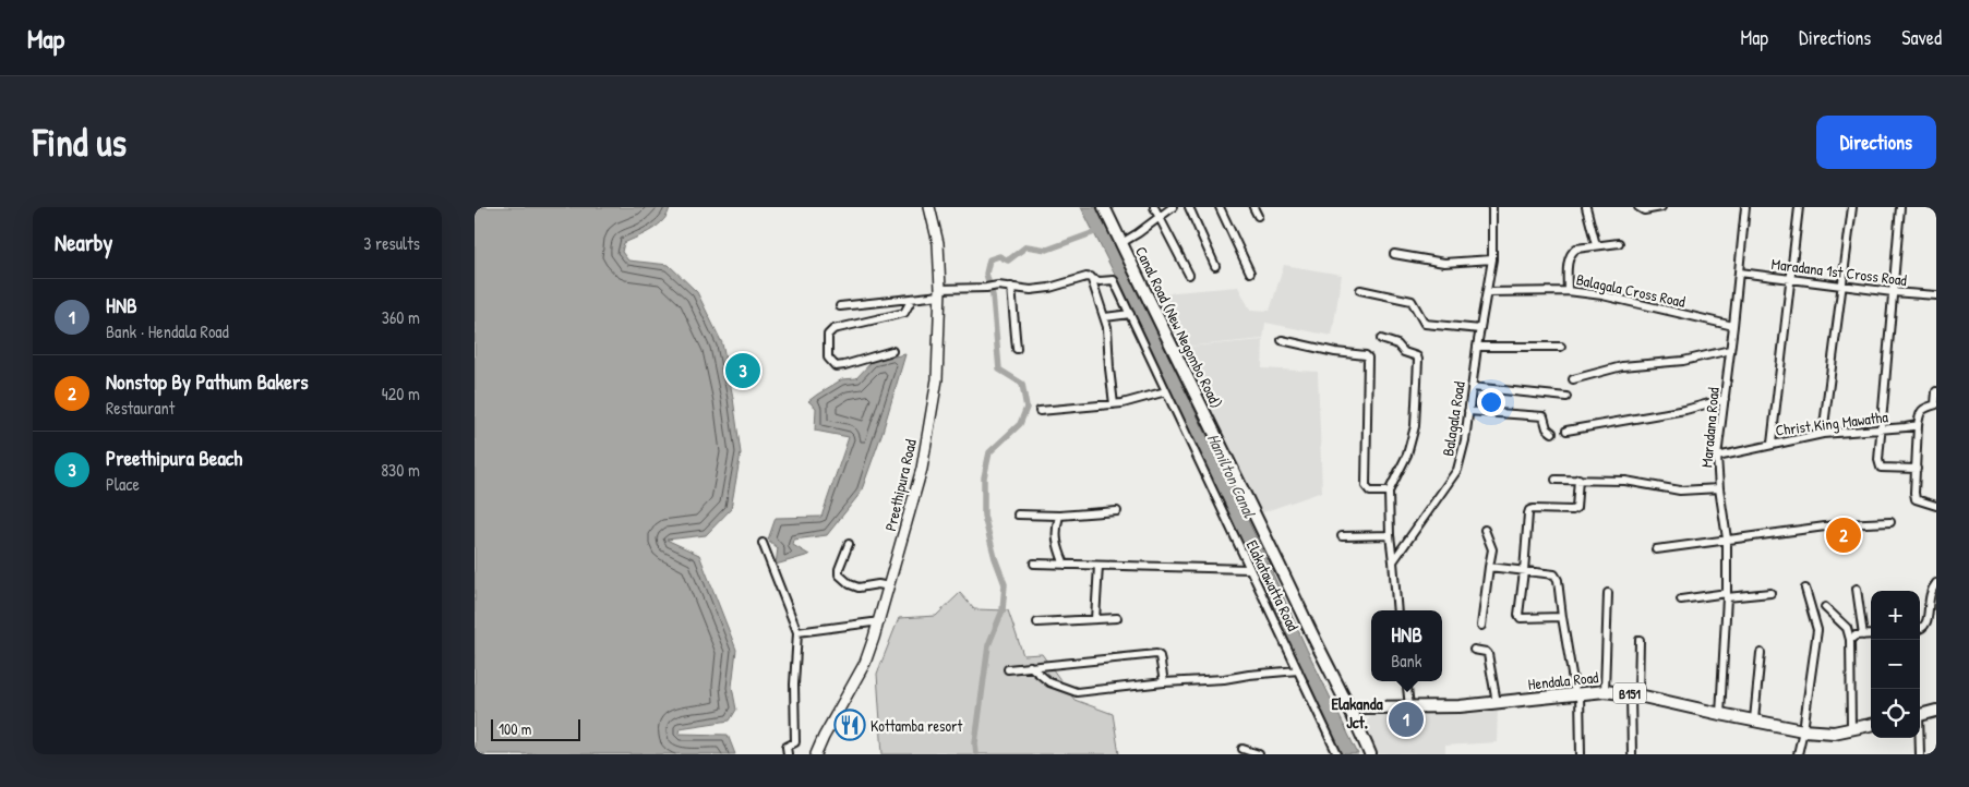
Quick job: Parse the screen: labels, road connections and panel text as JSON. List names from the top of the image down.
{
  "streets": {
    "main road": ["Canal Road (New Negombo Road)", "Hendala Road", "B151"],
    "street": [
      "Maradana 1st Cross Road",
      "Balagala Cross Road",
      "Balagala Road",
      "Christ King Mawatha",
      "Maradana Road",
      "Preethipura Road",
      "Elakatawatta Road"
    ]
  },
  "crossings": [
    ["Maradana 1st Cross Road", "Maradana Road"],
    ["Balagala Cross Road", "Balagala Road"],
    ["Balagala Cross Road", "Maradana Road"],
    ["Canal Road (New Negombo Road)", "Hendala Road"],
    ["Christ King Mawatha", "Maradana Road"],
    ["Maradana Road", "Hendala Road"]
  ],
  "districts": ["Elakanda Jct."],
  "water": ["Hamilton Canal"],
  "places": {
    "restaurant": ["Kottamba resort"]
  },
  "scale_bar": "100 m",
  "page": {
    "header": "Map",
    "nav": ["Map", "Directions", "Saved"],
    "buttons": "Directions",
    "title": "Find us",
    "heading": ["Nearby", "3 results"],
    "list": [
      {
        "mark": "1",
        "name": "HNB",
        "note": "Bank · Hendala Road",
        "value": "360 m"
      },
      {
        "mark": "2",
        "name": "Nonstop By Pathum Bakers",
        "note": "Restaurant",
        "value": "420 m"
      },
      {
        "mark": "3",
        "name": "Preethipura Beach",
        "note": "Place",
        "value": "830 m"
      }
    ],
    "pins": ["3", "2", "1"],
    "map_buttons": ["+", "−"],
    "popup": ["HNB", "Bank"],
    "scale": "100 m"
  }
}
